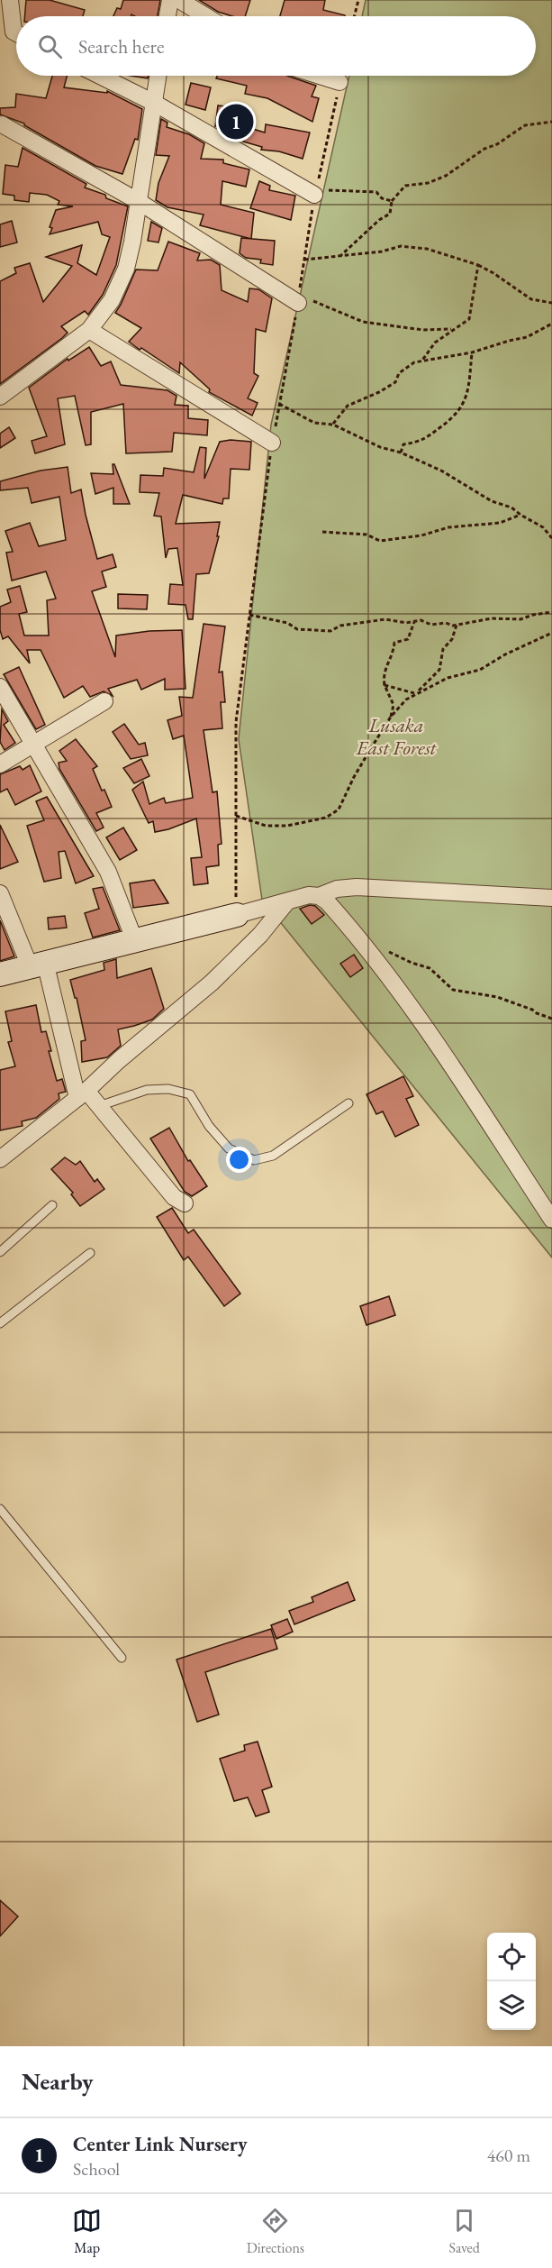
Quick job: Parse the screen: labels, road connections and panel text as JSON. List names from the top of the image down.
{
  "parks": ["Lusaka East Forest"],
  "page": {
    "search": "Search here",
    "pins": "1",
    "heading": "Nearby",
    "list": [
      {
        "mark": "1",
        "name": "Center Link Nursery",
        "note": "School",
        "value": "460 m"
      }
    ],
    "nav": ["Map", "Directions", "Saved"]
  }
}
